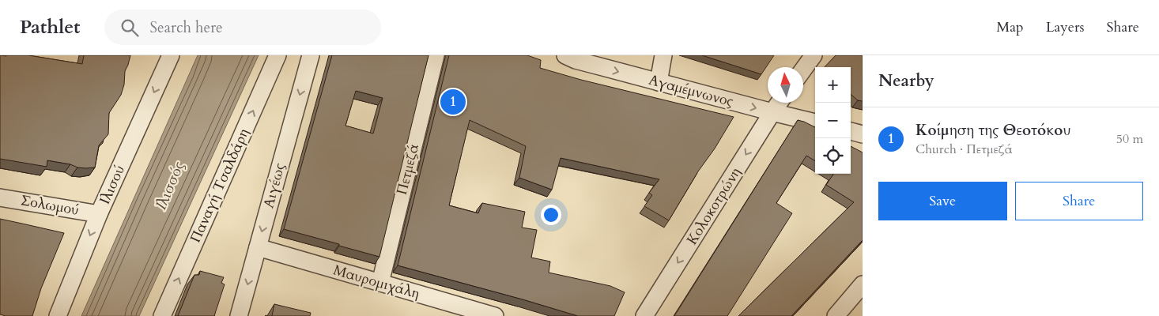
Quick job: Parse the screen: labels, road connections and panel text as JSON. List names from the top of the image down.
{
  "streets": {
    "street": [
      "Αγαμέμνωνος",
      "Πετμεζά",
      "Ιλισού",
      "Παναγή Τσαλδάρη",
      "Αιγέως",
      "Σολωμού",
      "Κολοκοτρώνη",
      "Μαυρομιχάλη"
    ]
  },
  "crossings": [
    ["Αγαμέμνωνος", "Κολοκοτρώνη"],
    ["Πετμεζά", "Μαυρομιχάλη"],
    ["Ιλισού", "Σολωμού"],
    ["Αιγέως", "Μαυρομιχάλη"]
  ],
  "one_way": [
    "Αγαμέμνωνος",
    "Ιλισού",
    "Παναγή Τσαλδάρη",
    "Αιγέως",
    "Κολοκοτρώνη"
  ],
  "water": ["Ιλισσός"],
  "north": "top",
  "page": {
    "header": "Pathlet",
    "search": "Search here",
    "nav": ["Map", "Layers", "Share"],
    "heading": "Nearby",
    "map_buttons": ["+", "−"],
    "pins": "1",
    "list": [
      {
        "mark": "1",
        "name": "Κοίμηση της Θεοτόκου",
        "note": "Church · Πετμεζά",
        "value": "50 m"
      }
    ],
    "buttons": ["Save", "Share"]
  }
}
